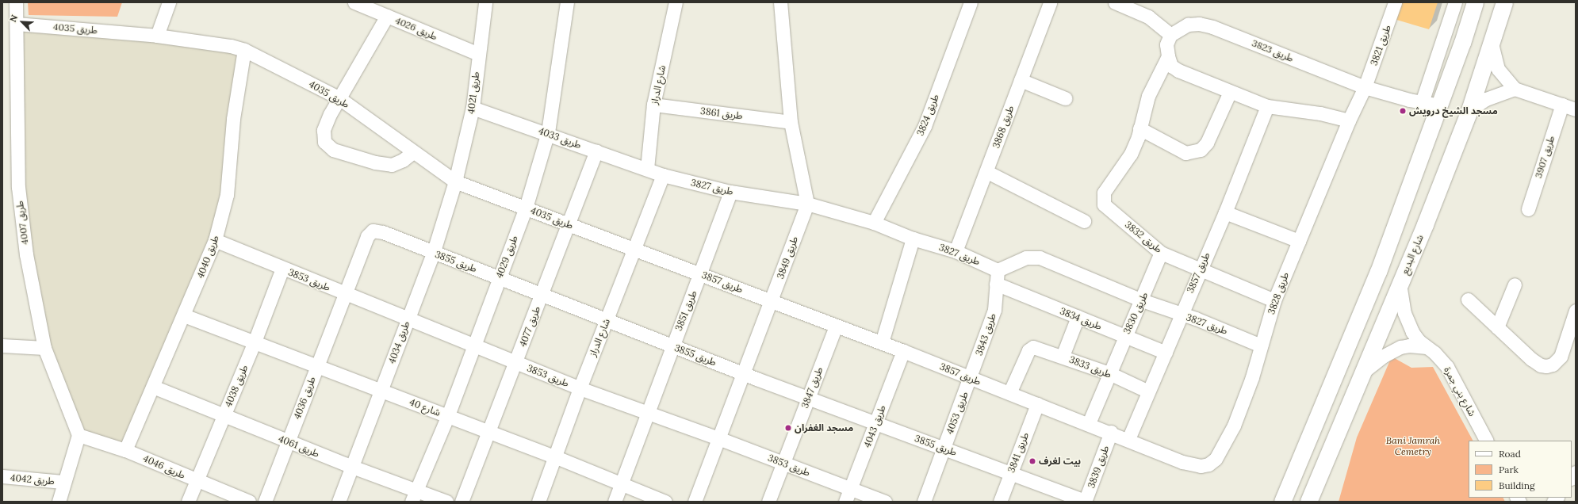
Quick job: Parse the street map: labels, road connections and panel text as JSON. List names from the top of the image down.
{
  "streets": {
    "main road": ["شارع البديع"],
    "street": [
      "طريق 4035",
      "طريق 4026",
      "طريق 3821",
      "طريق 3823",
      "شارع الدراز",
      "طريق 4021",
      "طريق 3861",
      "طريق 3824",
      "طريق 3868",
      "طريق 4033",
      "طريق 3907",
      "طريق 3827",
      "طريق 4007",
      "طريق 3832",
      "طريق 4040",
      "طريق 4029",
      "طريق 3849",
      "طريق 3855",
      "طريق 3857",
      "طريق 3853",
      "طريق 3828",
      "طريق 3851",
      "طريق 3830",
      "طريق 3834",
      "طريق 4077",
      "طريق 3843",
      "طريق 4034",
      "طريق 3833",
      "طريق 4038",
      "طريق 3847",
      "شارع بني جمرة",
      "طريق 4036",
      "شارع 40",
      "طريق 4053",
      "طريق 4043",
      "طريق 4061",
      "طريق 3841",
      "طريق 4046",
      "طريق 3839",
      "طريق 4042"
    ]
  },
  "crossings": [
    ["طريق 4035", "شارع الدراز"],
    ["طريق 4035", "طريق 4021"],
    ["طريق 4035", "طريق 4007"],
    ["طريق 4035", "طريق 4040"],
    ["طريق 4035", "طريق 4029"],
    ["طريق 4035", "طريق 3857"],
    ["طريق 4035", "طريق 4077"],
    ["طريق 4035", "طريق 4034"],
    ["طريق 4026", "طريق 4021"],
    ["طريق 3821", "طريق 3823"],
    ["طريق 3821", "طريق 3828"],
    ["طريق 3823", "طريق 3828"],
    ["شارع الدراز", "طريق 3861"],
    ["شارع الدراز", "طريق 4033"],
    ["شارع الدراز", "طريق 3827"],
    ["شارع الدراز", "طريق 3855"],
    ["شارع الدراز", "طريق 3857"],
    ["شارع الدراز", "طريق 3853"],
    ["شارع الدراز", "شارع 40"],
    ["طريق 4021", "طريق 4033"],
    ["طريق 4021", "طريق 4034"],
    ["طريق 3824", "طريق 3827"],
    ["طريق 3868", "طريق 3827"],
    ["طريق 4033", "طريق 3827"],
    ["طريق 4033", "طريق 4029"],
    ["طريق 4033", "طريق 4077"],
    ["طريق 3827", "طريق 3849"],
    ["طريق 3827", "طريق 3857"],
    ["طريق 3827", "طريق 3828"],
    ["طريق 3827", "طريق 3851"],
    ["طريق 3827", "طريق 3830"],
    ["طريق 3827", "طريق 3843"],
    ["طريق 4007", "طريق 4046"],
    ["طريق 4007", "طريق 4042"],
    ["طريق 3832", "طريق 3857"],
    ["طريق 3832", "طريق 3828"],
    ["طريق 3832", "طريق 3830"],
    ["شارع البديع", "شارع بني جمرة"],
    ["طريق 4040", "طريق 3853"],
    ["طريق 4040", "شارع 40"],
    ["طريق 4040", "طريق 4061"],
    ["طريق 4040", "طريق 4046"],
    ["طريق 4029", "طريق 3855"],
    ["طريق 4029", "طريق 3853"],
    ["طريق 4029", "شارع 40"],
    ["طريق 4029", "طريق 4061"],
    ["طريق 3849", "طريق 3855"],
    ["طريق 3849", "طريق 3857"],
    ["طريق 3849", "طريق 3853"],
    ["طريق 3855", "طريق 3853"],
    ["طريق 3855", "طريق 3851"],
    ["طريق 3855", "طريق 4077"],
    ["طريق 3855", "طريق 4034"],
    ["طريق 3855", "طريق 3847"],
    ["طريق 3855", "طريق 4036"],
    ["طريق 3855", "طريق 4053"],
    ["طريق 3855", "طريق 4043"],
    ["طريق 3855", "طريق 3841"],
    ["طريق 3855", "طريق 3839"],
    ["طريق 3857", "طريق 3828"],
    ["طريق 3857", "طريق 3851"],
    ["طريق 3857", "طريق 3830"],
    ["طريق 3857", "طريق 3834"],
    ["طريق 3857", "طريق 3843"],
    ["طريق 3857", "طريق 3833"],
    ["طريق 3857", "طريق 3847"],
    ["طريق 3857", "طريق 4053"],
    ["طريق 3857", "طريق 4043"],
    ["طريق 3857", "طريق 3841"],
    ["طريق 3857", "طريق 3839"],
    ["طريق 3853", "طريق 3851"],
    ["طريق 3853", "طريق 4077"],
    ["طريق 3853", "طريق 4034"],
    ["طريق 3853", "طريق 4038"],
    ["طريق 3853", "طريق 3847"],
    ["طريق 3853", "طريق 4036"],
    ["طريق 3853", "طريق 4043"],
    ["طريق 3851", "شارع 40"],
    ["طريق 3830", "طريق 3834"],
    ["طريق 3830", "طريق 3833"],
    ["طريق 3834", "طريق 3843"],
    ["طريق 4077", "شارع 40"],
    ["طريق 3843", "طريق 4053"],
    ["طريق 4034", "شارع 40"],
    ["طريق 4034", "طريق 4061"],
    ["طريق 4038", "شارع 40"],
    ["طريق 4038", "طريق 4061"],
    ["طريق 4038", "طريق 4046"],
    ["طريق 4036", "شارع 40"],
    ["طريق 4036", "طريق 4061"],
    ["طريق 4046", "طريق 4042"]
  ],
  "parks": ["Bani Jamrah Cemetry"],
  "places": ["مسجد الشيخ درويش", "مسجد الغفران", "بيت لغرف"],
  "legend": ["Road", "Park", "Building"],
  "north": "top left"
}
